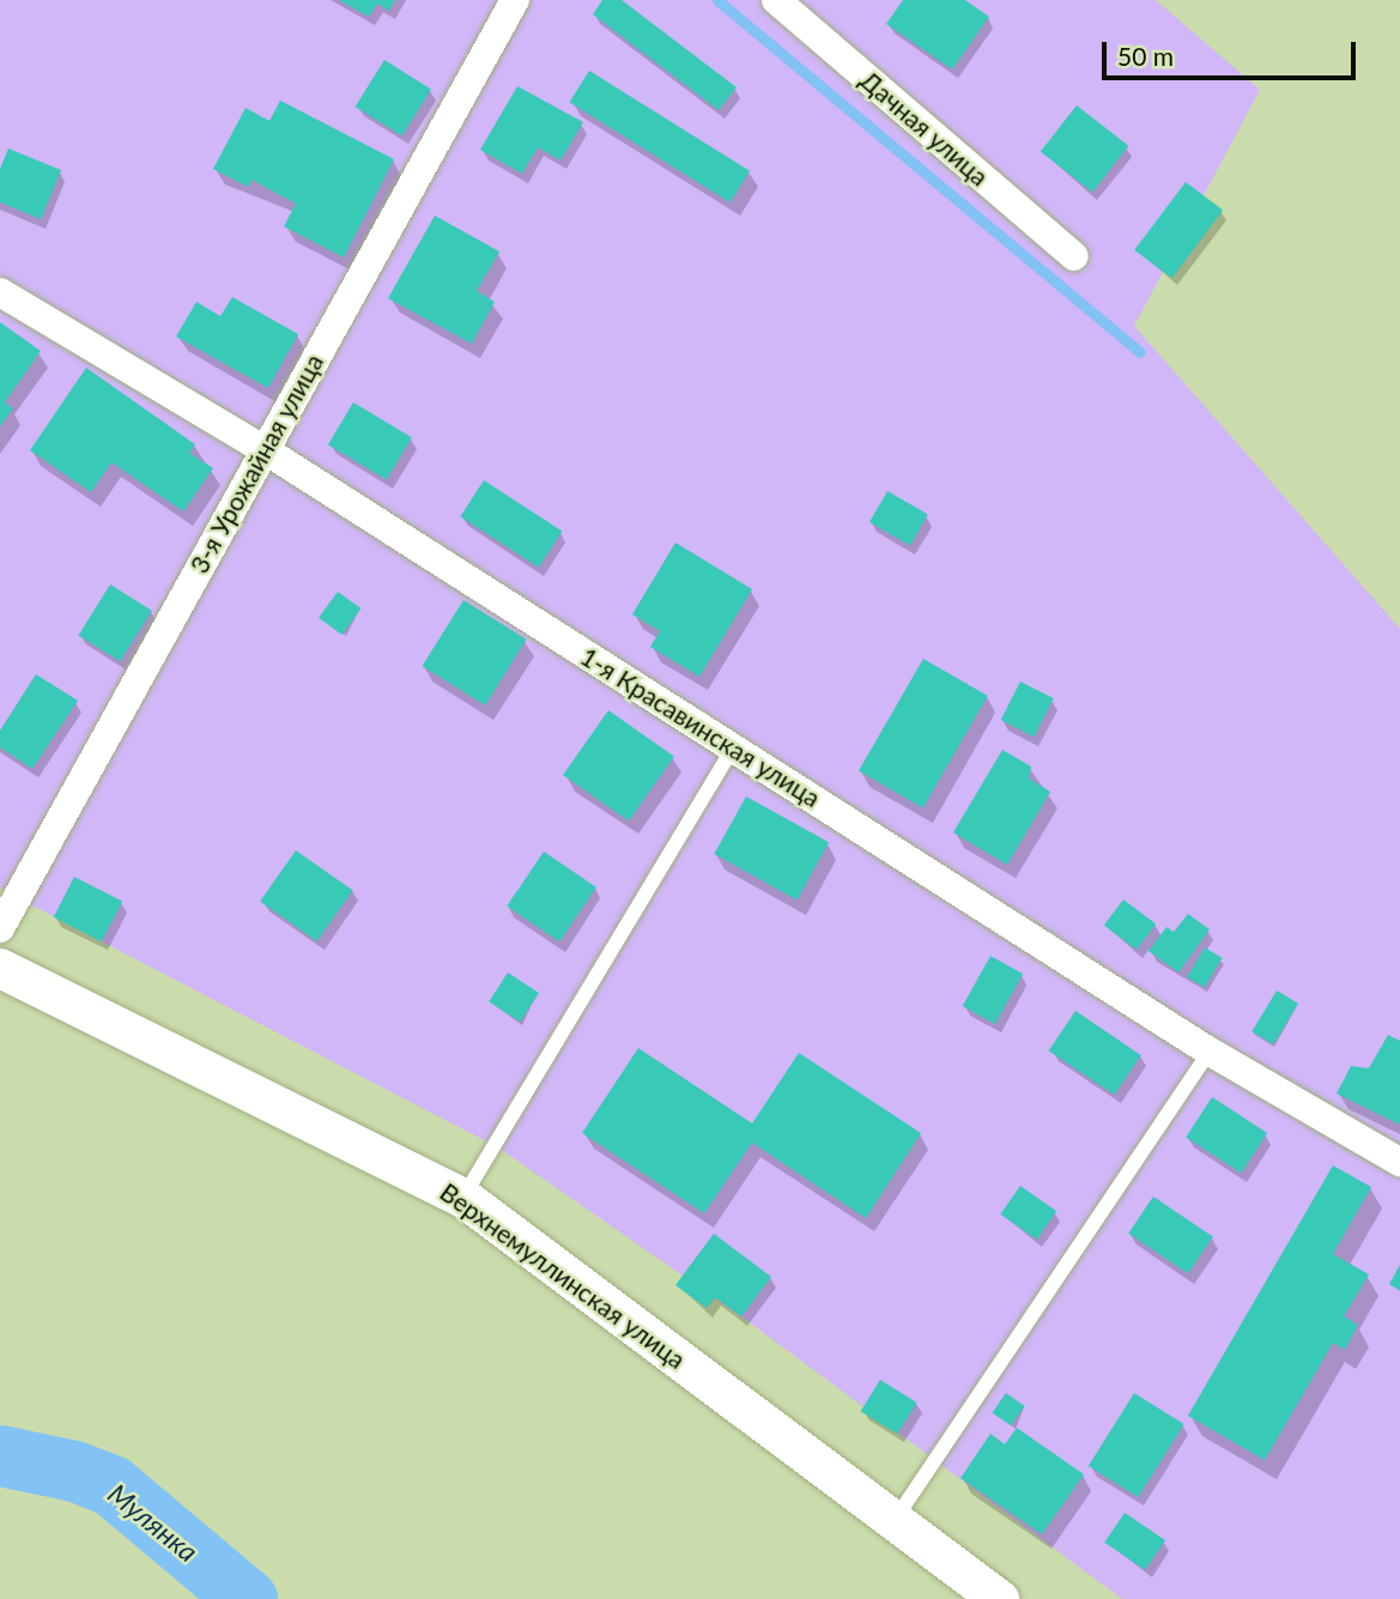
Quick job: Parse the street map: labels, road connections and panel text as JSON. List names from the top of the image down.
{
  "streets": {
    "street": [
      "Дачная улица",
      "3-я Урожайная улица",
      "1-я Красавинская улица",
      "Верхнемуллинская улица"
    ]
  },
  "crossings": [
    ["3-я Урожайная улица", "1-я Красавинская улица"]
  ],
  "water": ["Мулянка"],
  "scale_bar": "50 m"
}
